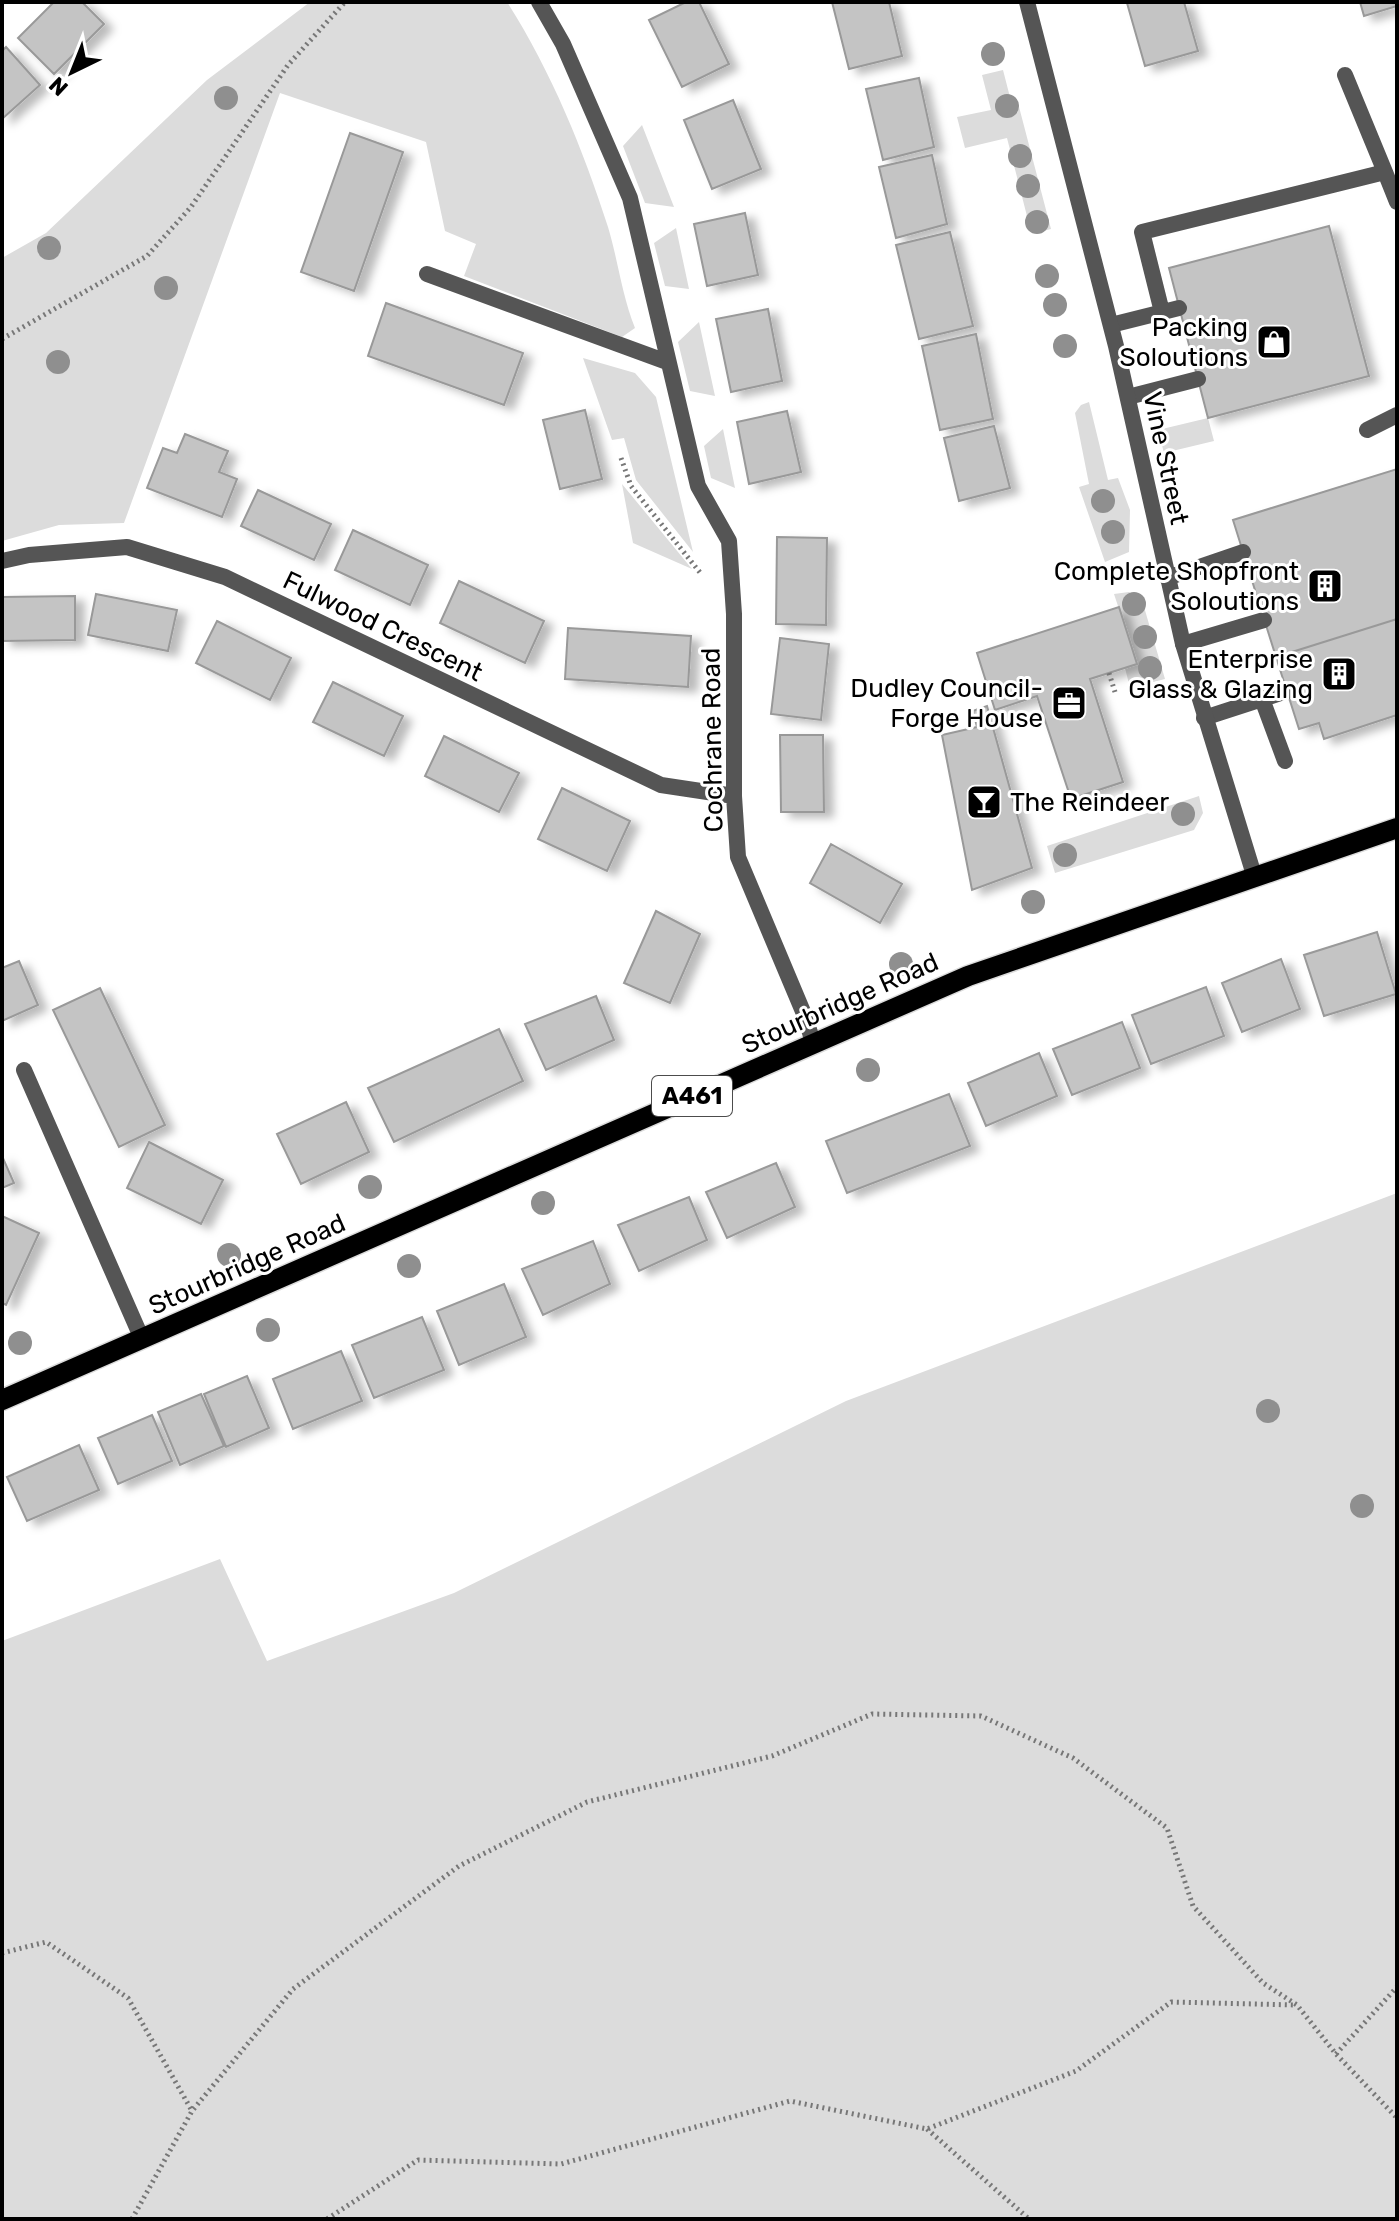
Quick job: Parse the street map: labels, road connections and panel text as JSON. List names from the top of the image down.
{
  "streets": {
    "main road": ["Stourbridge Road", "A461"],
    "street": ["Vine Street", "Fulwood Crescent", "Cochrane Road"]
  },
  "crossings": [
    ["Vine Street", "Stourbridge Road"],
    ["Fulwood Crescent", "Cochrane Road"],
    ["Cochrane Road", "Stourbridge Road"]
  ],
  "places": {
    "shop": ["Packing Soloutions"],
    "building": ["Complete Shopfront Soloutions", "Enterprise Glass & Glazing"],
    "office": ["Dudley Council- Forge House"],
    "bar": ["The Reindeer"]
  },
  "north": "bottom left"
}
